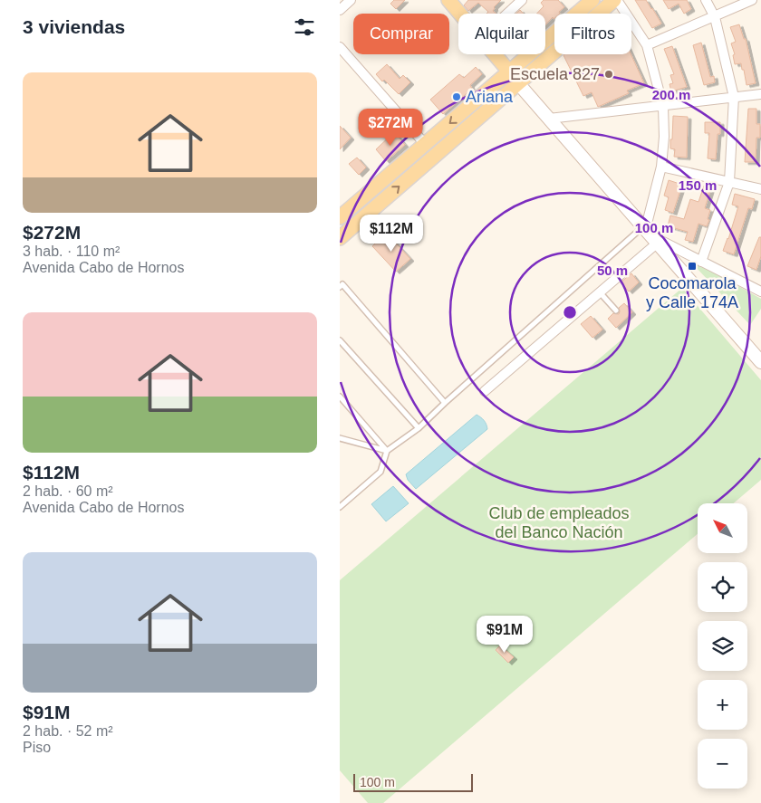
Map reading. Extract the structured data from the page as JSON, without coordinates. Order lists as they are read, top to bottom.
{
  "parks": ["Club de empleados del Banco Nación"],
  "places": {
    "other": ["Escuela 827", "Ariana"],
    "transit": ["Cocomarola y Calle 174A"]
  },
  "scale_bar": "100 m",
  "north": "top left",
  "page": {
    "heading": "3 viviendas",
    "chip": ["Comprar", "Alquilar", "Filtros"],
    "list": [
      {
        "name": "$272M",
        "note": "3 hab. · 110 m² · Avenida Cabo de Hornos"
      },
      {
        "name": "$112M",
        "note": "2 hab. · 60 m² · Avenida Cabo de Hornos"
      },
      {
        "name": "$91M",
        "note": "2 hab. · 52 m² · Piso"
      }
    ],
    "price": ["$272M", "$112M", "$91M"],
    "map_buttons": ["+", "−"],
    "scale": "100 m"
  },
  "rings": [
    "200 m",
    "150 m",
    "100 m",
    "50 m"
  ]
}
